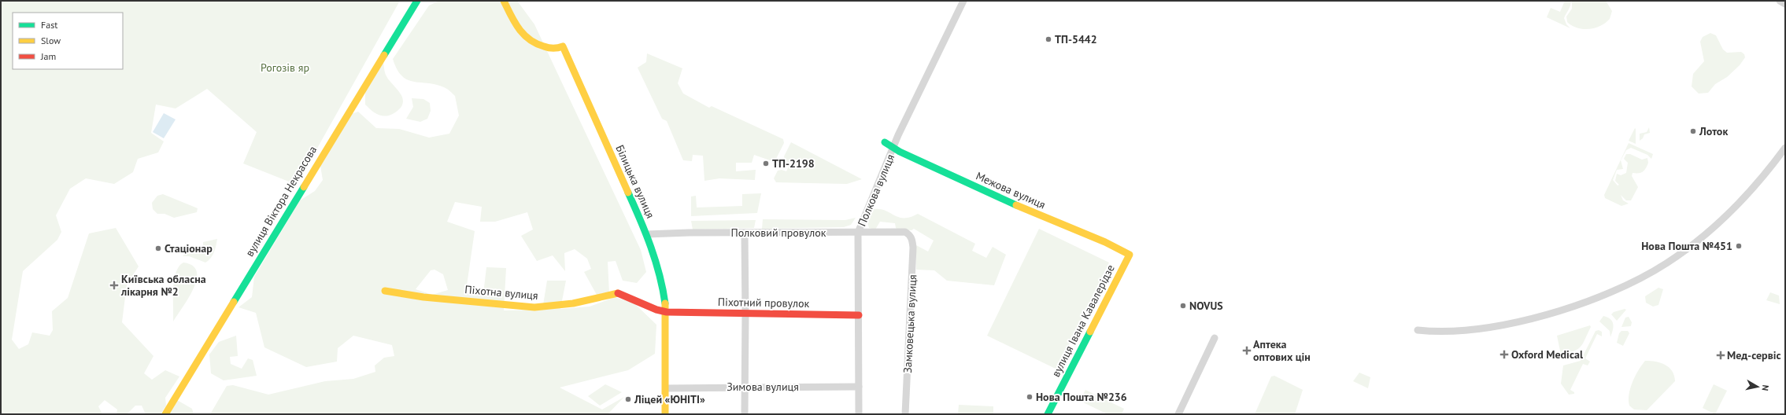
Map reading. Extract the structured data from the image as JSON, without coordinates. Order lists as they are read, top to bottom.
{
  "streets": {
    "street": [
      "Білицька вулиця",
      "Полкова вулиця",
      "Межова вулиця",
      "вулиця Віктора Некрасова",
      "Полковий провулок",
      "Піхотна вулиця",
      "Піхотний провулок",
      "вулиця Івана Кавалерідзе",
      "Замковецька вулиця",
      "Зимова вулиця"
    ]
  },
  "crossings": [
    ["Білицька вулиця", "Полковий провулок"],
    ["Білицька вулиця", "Піхотна вулиця"],
    ["Білицька вулиця", "Піхотний провулок"],
    ["Білицька вулиця", "Зимова вулиця"],
    ["Полкова вулиця", "Межова вулиця"],
    ["Полкова вулиця", "Полковий провулок"],
    ["Полкова вулиця", "Піхотний провулок"],
    ["Полкова вулиця", "Зимова вулиця"],
    ["Межова вулиця", "вулиця Івана Кавалерідзе"],
    ["Полковий провулок", "Замковецька вулиця"],
    ["Піхотна вулиця", "Піхотний провулок"]
  ],
  "parks": ["Рогозів яр"],
  "places": {
    "other": [
      "ТП-5442",
      "Лоток",
      "ТП-2198",
      "Нова Пошта №451",
      "Стаціонар",
      "NOVUS",
      "Нова Пошта №236",
      "Ліцей «ЮНІТІ»"
    ],
    "health": [
      "Київська обласна лікарня №2",
      "Аптека оптових цін",
      "Oxford Medical",
      "Мед-сервіс"
    ]
  },
  "legend": ["Fast", "Slow", "Jam"],
  "north": "right"
}
